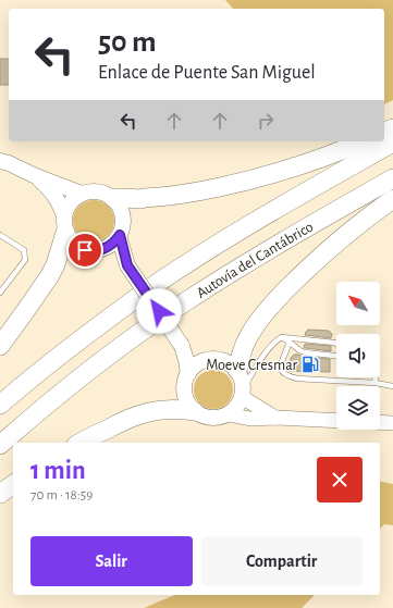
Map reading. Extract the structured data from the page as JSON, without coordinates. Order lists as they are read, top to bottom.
{
  "streets": {
    "highway": ["Autovía del Cantábrico"]
  },
  "places": {
    "fuel station": ["Moeve Cresmar"]
  },
  "north": "top left",
  "page": {
    "turn": ["50 m", "Enlace de Puente San Miguel"],
    "heading": ["1 min", "70 m · 18:59"],
    "buttons": ["Salir", "Compartir"]
  }
}
